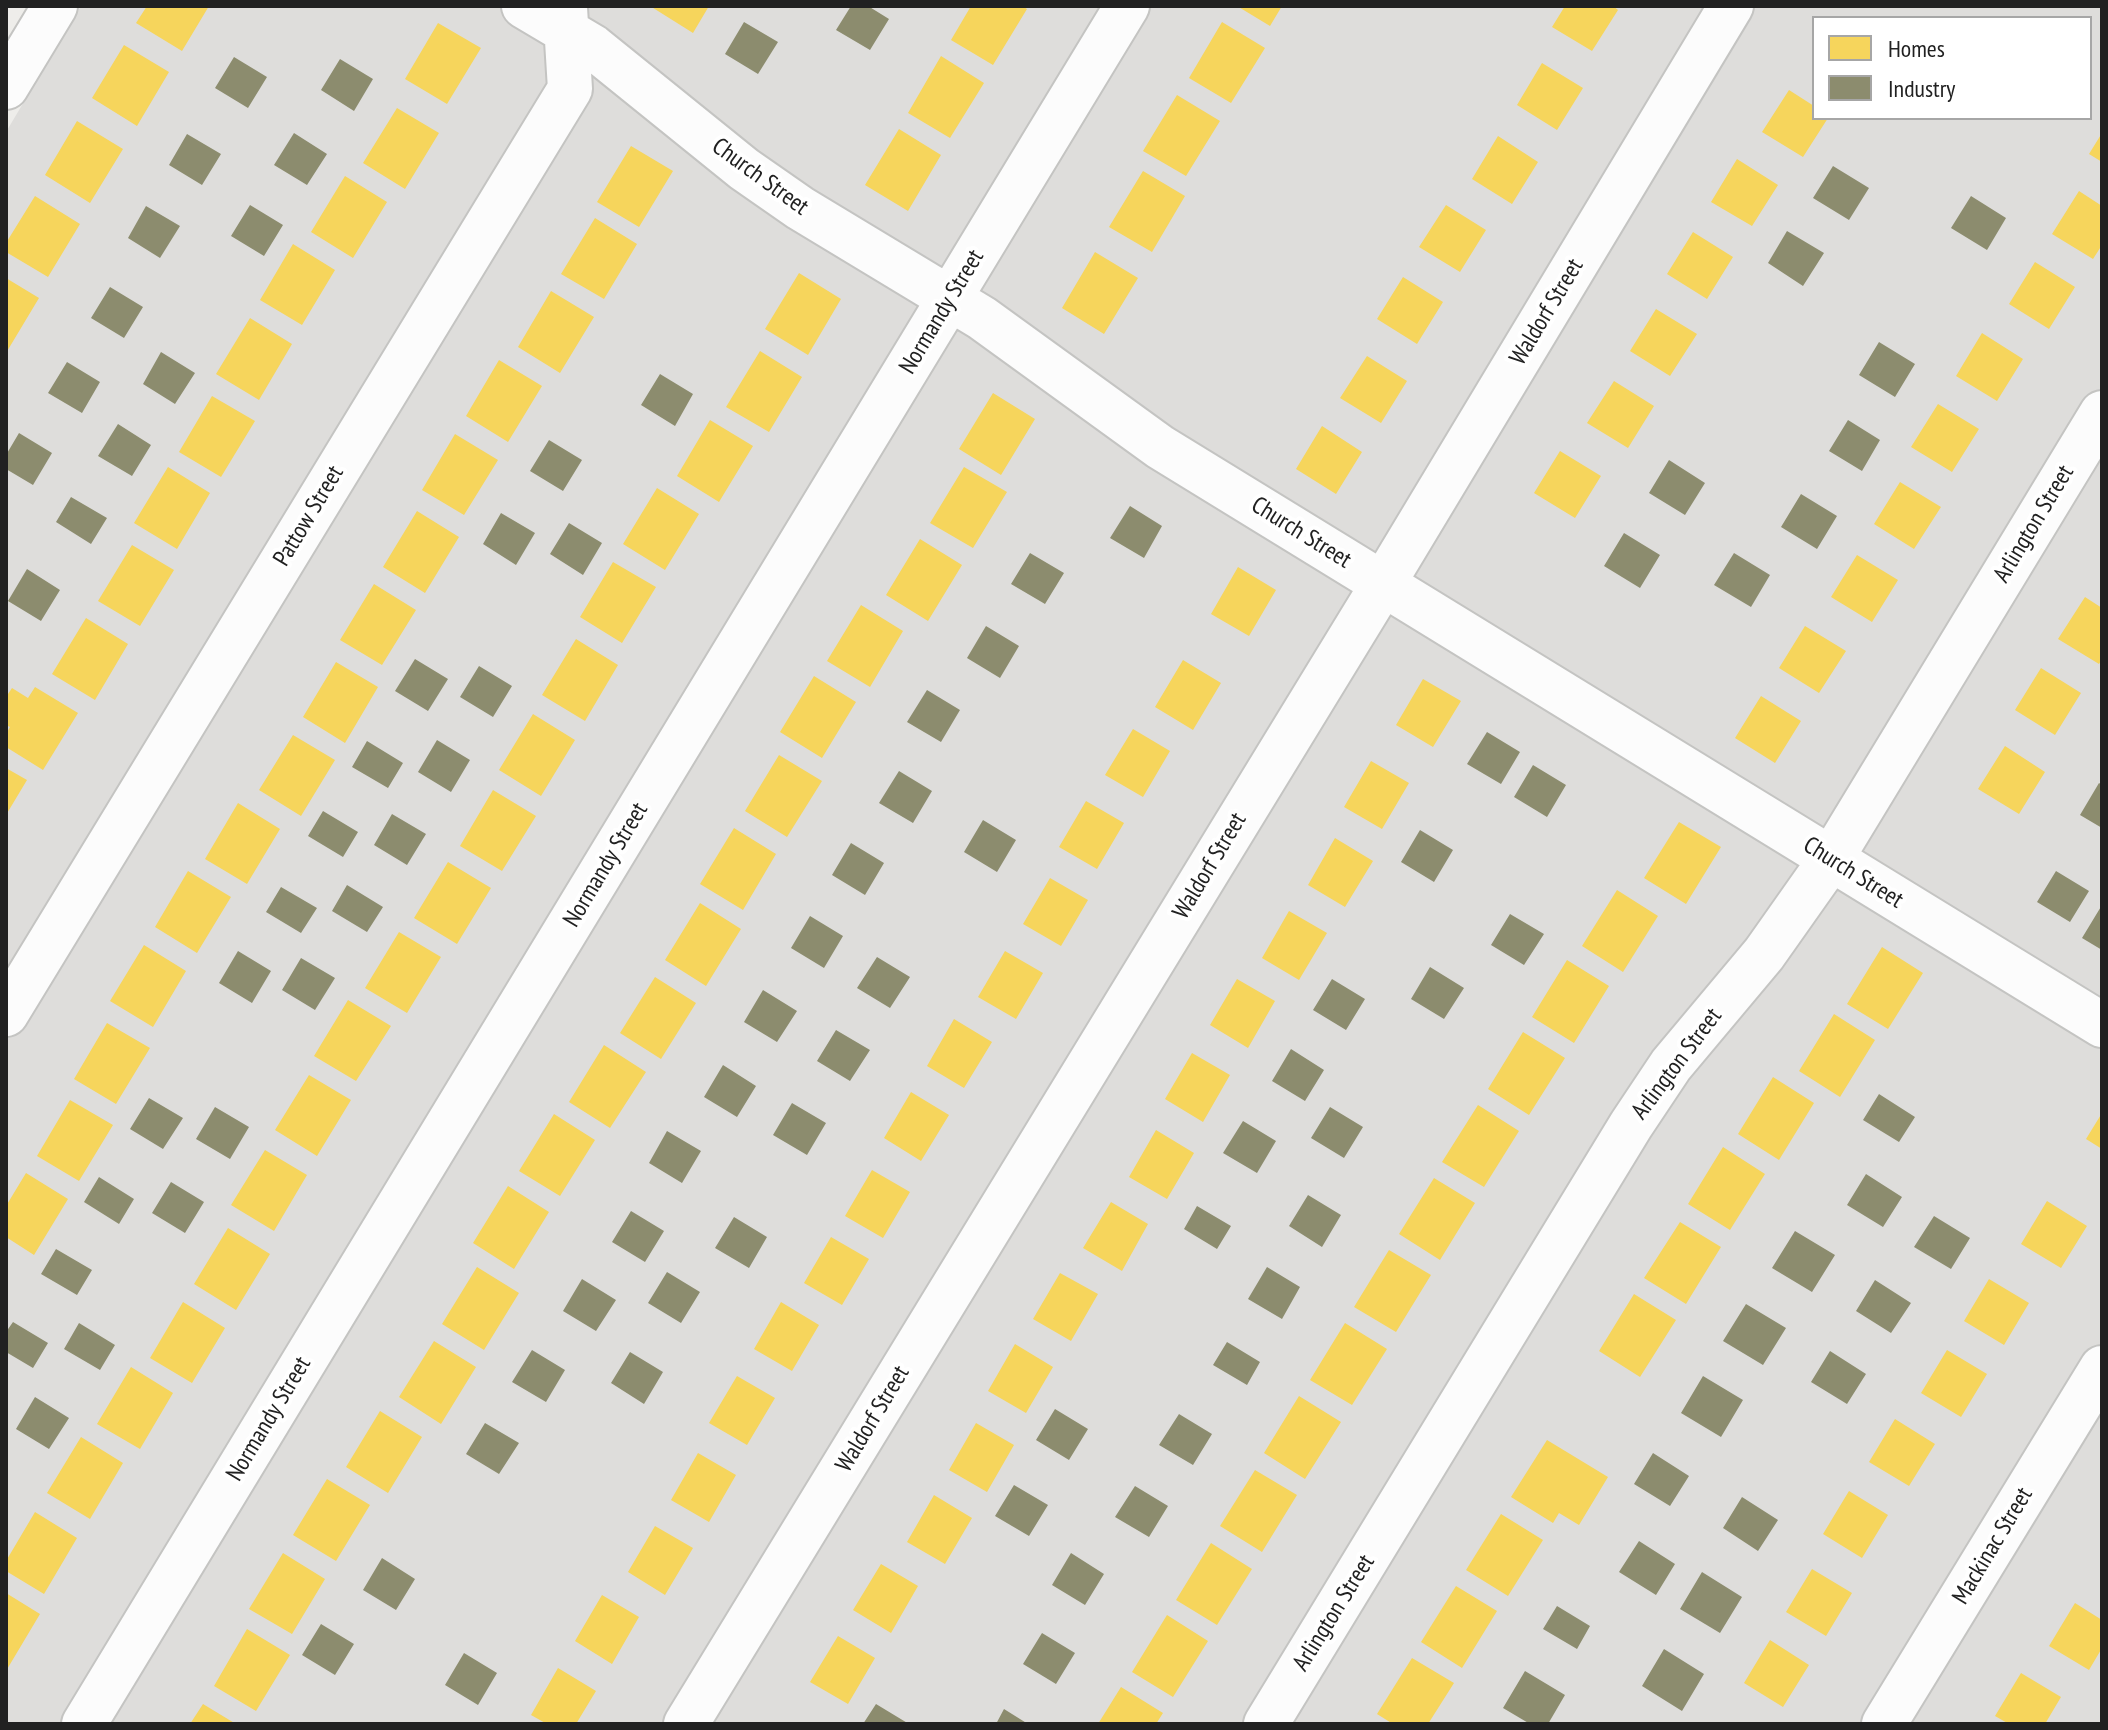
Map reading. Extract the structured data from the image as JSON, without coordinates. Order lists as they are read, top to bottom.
{
  "streets": {
    "street": [
      "Church Street",
      "Normandy Street",
      "Waldorf Street",
      "Pattow Street",
      "Arlington Street",
      "Mackinac Street"
    ]
  },
  "crossings": [
    ["Church Street", "Normandy Street"],
    ["Church Street", "Waldorf Street"],
    ["Church Street", "Pattow Street"],
    ["Church Street", "Arlington Street"]
  ],
  "legend": ["Homes", "Industry"]
}
